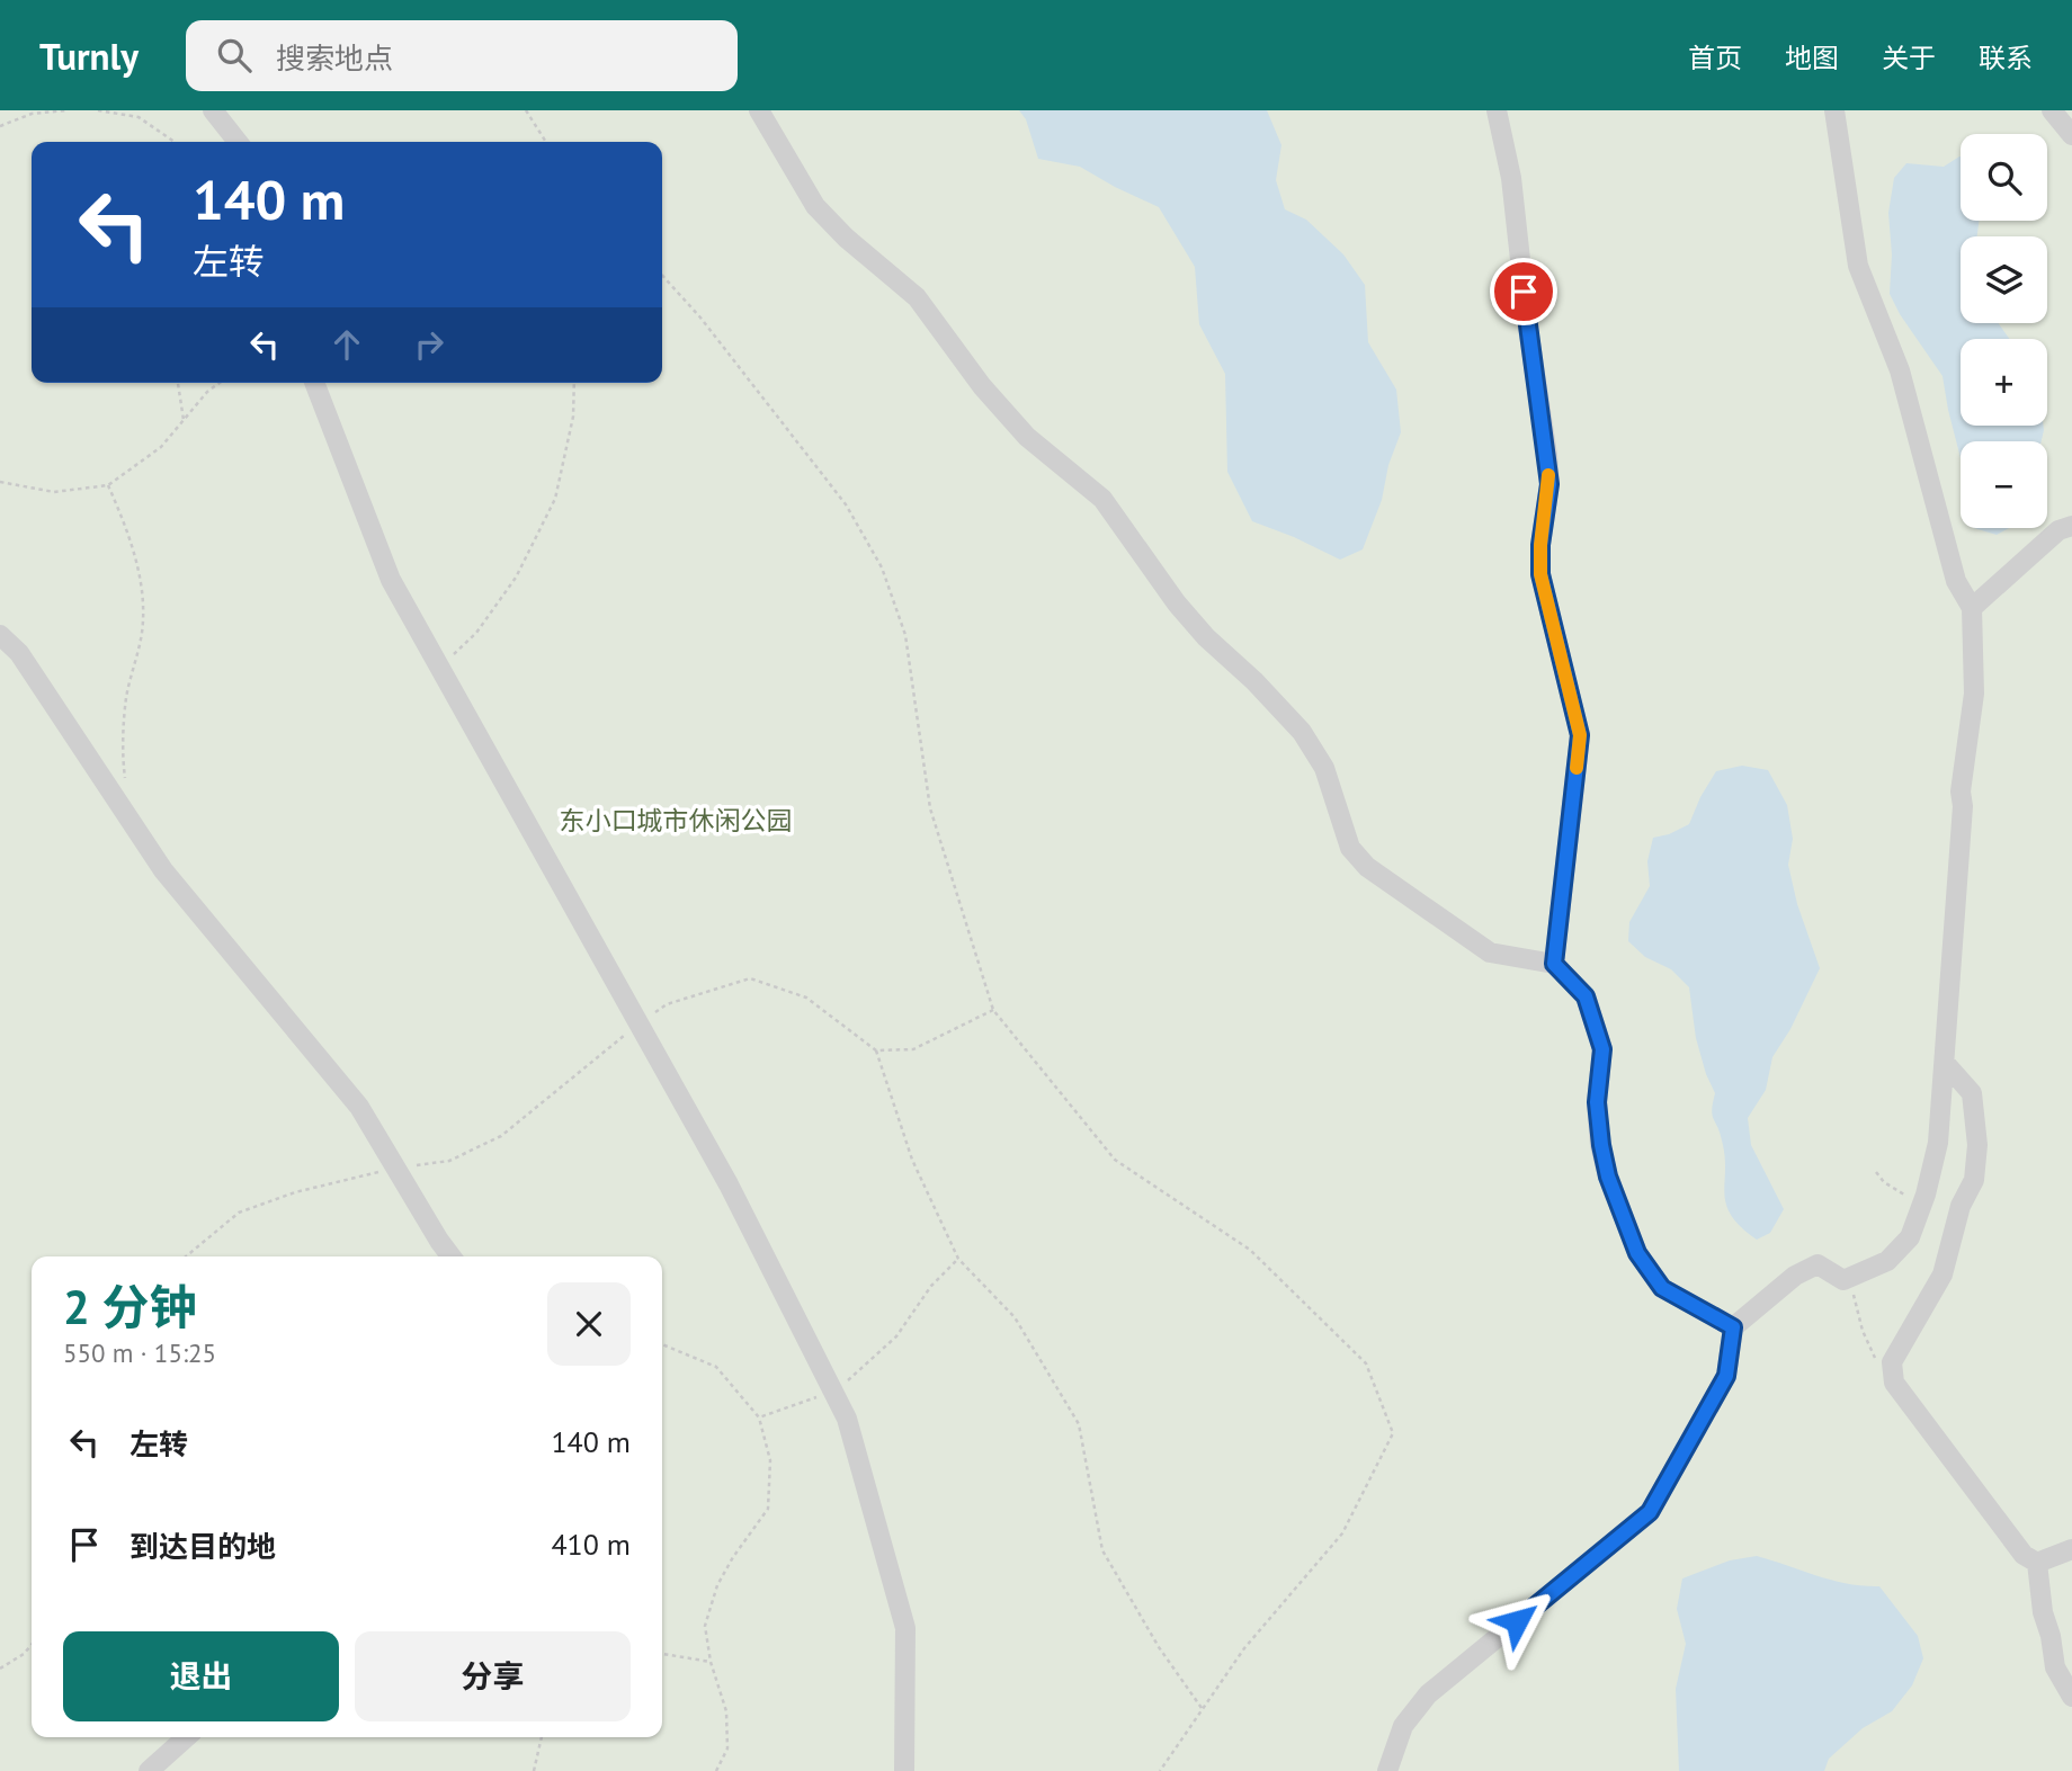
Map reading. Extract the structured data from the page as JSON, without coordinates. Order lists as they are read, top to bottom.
{
  "parks": ["东小口城市休闲公园"],
  "page": {
    "header": "Turnly",
    "search": "搜索地点",
    "nav": [
      "首页",
      "地图",
      "关于",
      "联系"
    ],
    "map_buttons": ["+", "−"],
    "turn": ["140 m", "左转"],
    "heading": ["2 分钟", "550 m · 15:25"],
    "list": [
      {
        "name": "左转",
        "value": "140 m"
      },
      {
        "name": "到达目的地",
        "value": "410 m"
      }
    ],
    "buttons": ["退出", "分享"]
  }
}
